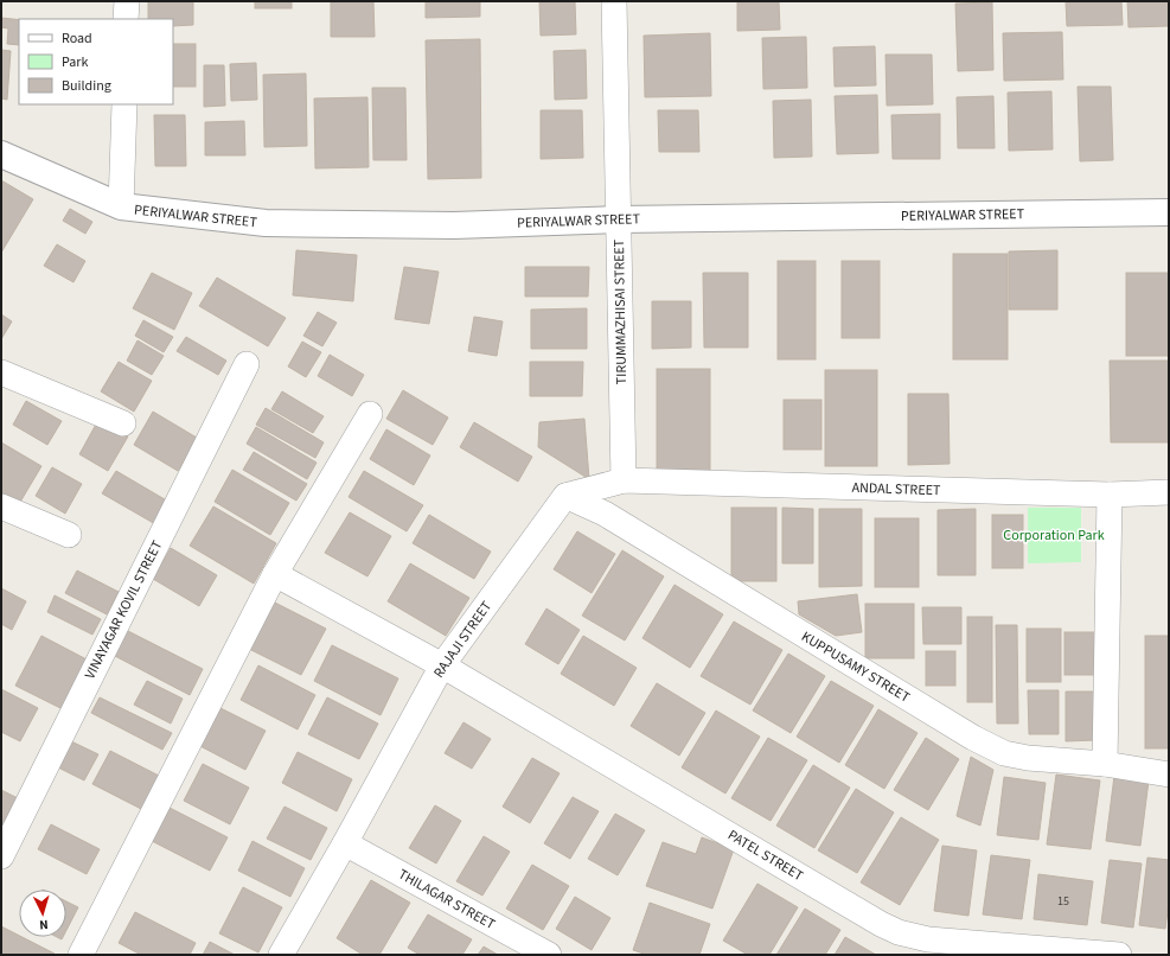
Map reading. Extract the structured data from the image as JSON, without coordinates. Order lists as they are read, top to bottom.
{
  "streets": {
    "street": [
      "PERIYALWAR STREET",
      "TIRUMMAZHISAI STREET",
      "ANDAL STREET",
      "VINAYAGAR KOVIL STREET",
      "RAJAJI STREET",
      "KUPPUSAMY STREET",
      "PATEL STREET",
      "THILAGAR STREET"
    ]
  },
  "crossings": [
    ["PERIYALWAR STREET", "TIRUMMAZHISAI STREET"],
    ["TIRUMMAZHISAI STREET", "ANDAL STREET"],
    ["RAJAJI STREET", "KUPPUSAMY STREET"],
    ["RAJAJI STREET", "PATEL STREET"],
    ["RAJAJI STREET", "THILAGAR STREET"]
  ],
  "parks": ["Corporation Park"],
  "house_numbers": ["15"],
  "legend": ["Road", "Park", "Building"],
  "north": "bottom"
}
